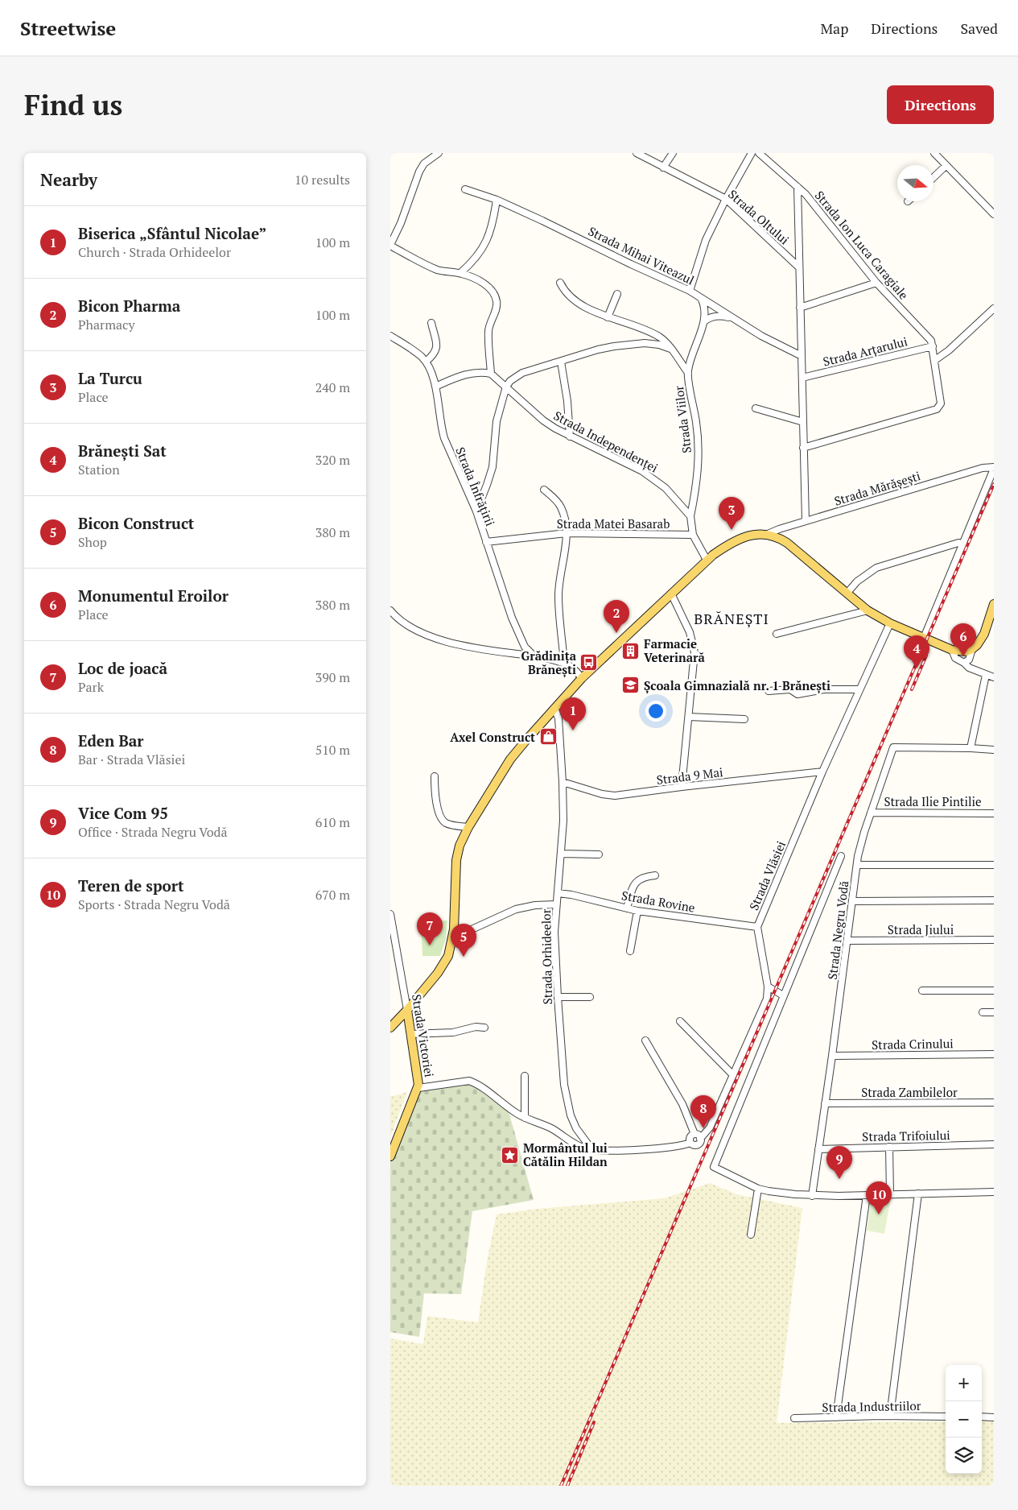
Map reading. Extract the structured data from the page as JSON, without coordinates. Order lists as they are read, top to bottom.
{
  "streets": {
    "main road": ["Strada Victoriei"],
    "street": [
      "Strada Oltului",
      "Strada Ion Luca Caragiale",
      "Strada Mihai Viteazul",
      "Strada Arțarului",
      "Strada Viilor",
      "Strada Independenței",
      "Strada Înfrățirii",
      "Strada Mărășești",
      "Strada Matei Basarab",
      "Strada 9 Mai",
      "Strada Ilie Pintilie",
      "Strada Vlăsiei",
      "Strada Rovine",
      "Strada Jiului",
      "Strada Negru Vodă",
      "Strada Orhideelor",
      "Strada Crinului",
      "Strada Zambilelor",
      "Strada Trifoiului",
      "Strada Industriilor"
    ]
  },
  "crossings": [
    ["Strada Oltului", "Strada Ion Luca Caragiale"],
    ["Strada Ion Luca Caragiale", "Strada Mihai Viteazul"],
    ["Strada Ion Luca Caragiale", "Strada Arțarului"],
    ["Strada Ion Luca Caragiale", "Strada Mărășești"],
    ["Strada Viilor", "Strada Independenței"],
    ["Strada Înfrățirii", "Strada Matei Basarab"],
    ["Strada 9 Mai", "Strada Vlăsiei"],
    ["Strada 9 Mai", "Strada Orhideelor"],
    ["Strada Ilie Pintilie", "Strada Negru Vodă"],
    ["Strada Vlăsiei", "Strada Rovine"],
    ["Strada Rovine", "Strada Orhideelor"],
    ["Strada Jiului", "Strada Negru Vodă"],
    ["Strada Negru Vodă", "Strada Crinului"],
    ["Strada Negru Vodă", "Strada Zambilelor"],
    ["Strada Negru Vodă", "Strada Trifoiului"]
  ],
  "districts": ["BRĂNEȘTI"],
  "places": {
    "building": ["Farmacie Veterinară"],
    "bus stop": ["Grădinița Brănești"],
    "school or university": ["Școala Gimnazială nr. 1 Brănești"],
    "shop": ["Axel Construct"],
    "place": ["Mormântul lui Cătălin Hildan"]
  },
  "north": "right",
  "page": {
    "header": "Streetwise",
    "nav": ["Map", "Directions", "Saved"],
    "buttons": "Directions",
    "title": "Find us",
    "heading": ["Nearby", "10 results"],
    "list": [
      {
        "mark": "1",
        "name": "Biserica „Sfântul Nicolae”",
        "note": "Church · Strada Orhideelor",
        "value": "100 m"
      },
      {
        "mark": "2",
        "name": "Bicon Pharma",
        "note": "Pharmacy",
        "value": "100 m"
      },
      {
        "mark": "3",
        "name": "La Turcu",
        "note": "Place",
        "value": "240 m"
      },
      {
        "mark": "4",
        "name": "Brănești Sat",
        "note": "Station",
        "value": "320 m"
      },
      {
        "mark": "5",
        "name": "Bicon Construct",
        "note": "Shop",
        "value": "380 m"
      },
      {
        "mark": "6",
        "name": "Monumentul Eroilor",
        "note": "Place",
        "value": "380 m"
      },
      {
        "mark": "7",
        "name": "Loc de joacă",
        "note": "Park",
        "value": "390 m"
      },
      {
        "mark": "8",
        "name": "Eden Bar",
        "note": "Bar · Strada Vlăsiei",
        "value": "510 m"
      },
      {
        "mark": "9",
        "name": "Vice Com 95",
        "note": "Office · Strada Negru Vodă",
        "value": "610 m"
      },
      {
        "mark": "10",
        "name": "Teren de sport",
        "note": "Sports · Strada Negru Vodă",
        "value": "670 m"
      }
    ],
    "pins": [
      "3",
      "2",
      "6",
      "4",
      "1",
      "7",
      "5",
      "8",
      "9",
      "10"
    ],
    "map_buttons": ["+", "−"]
  }
}
